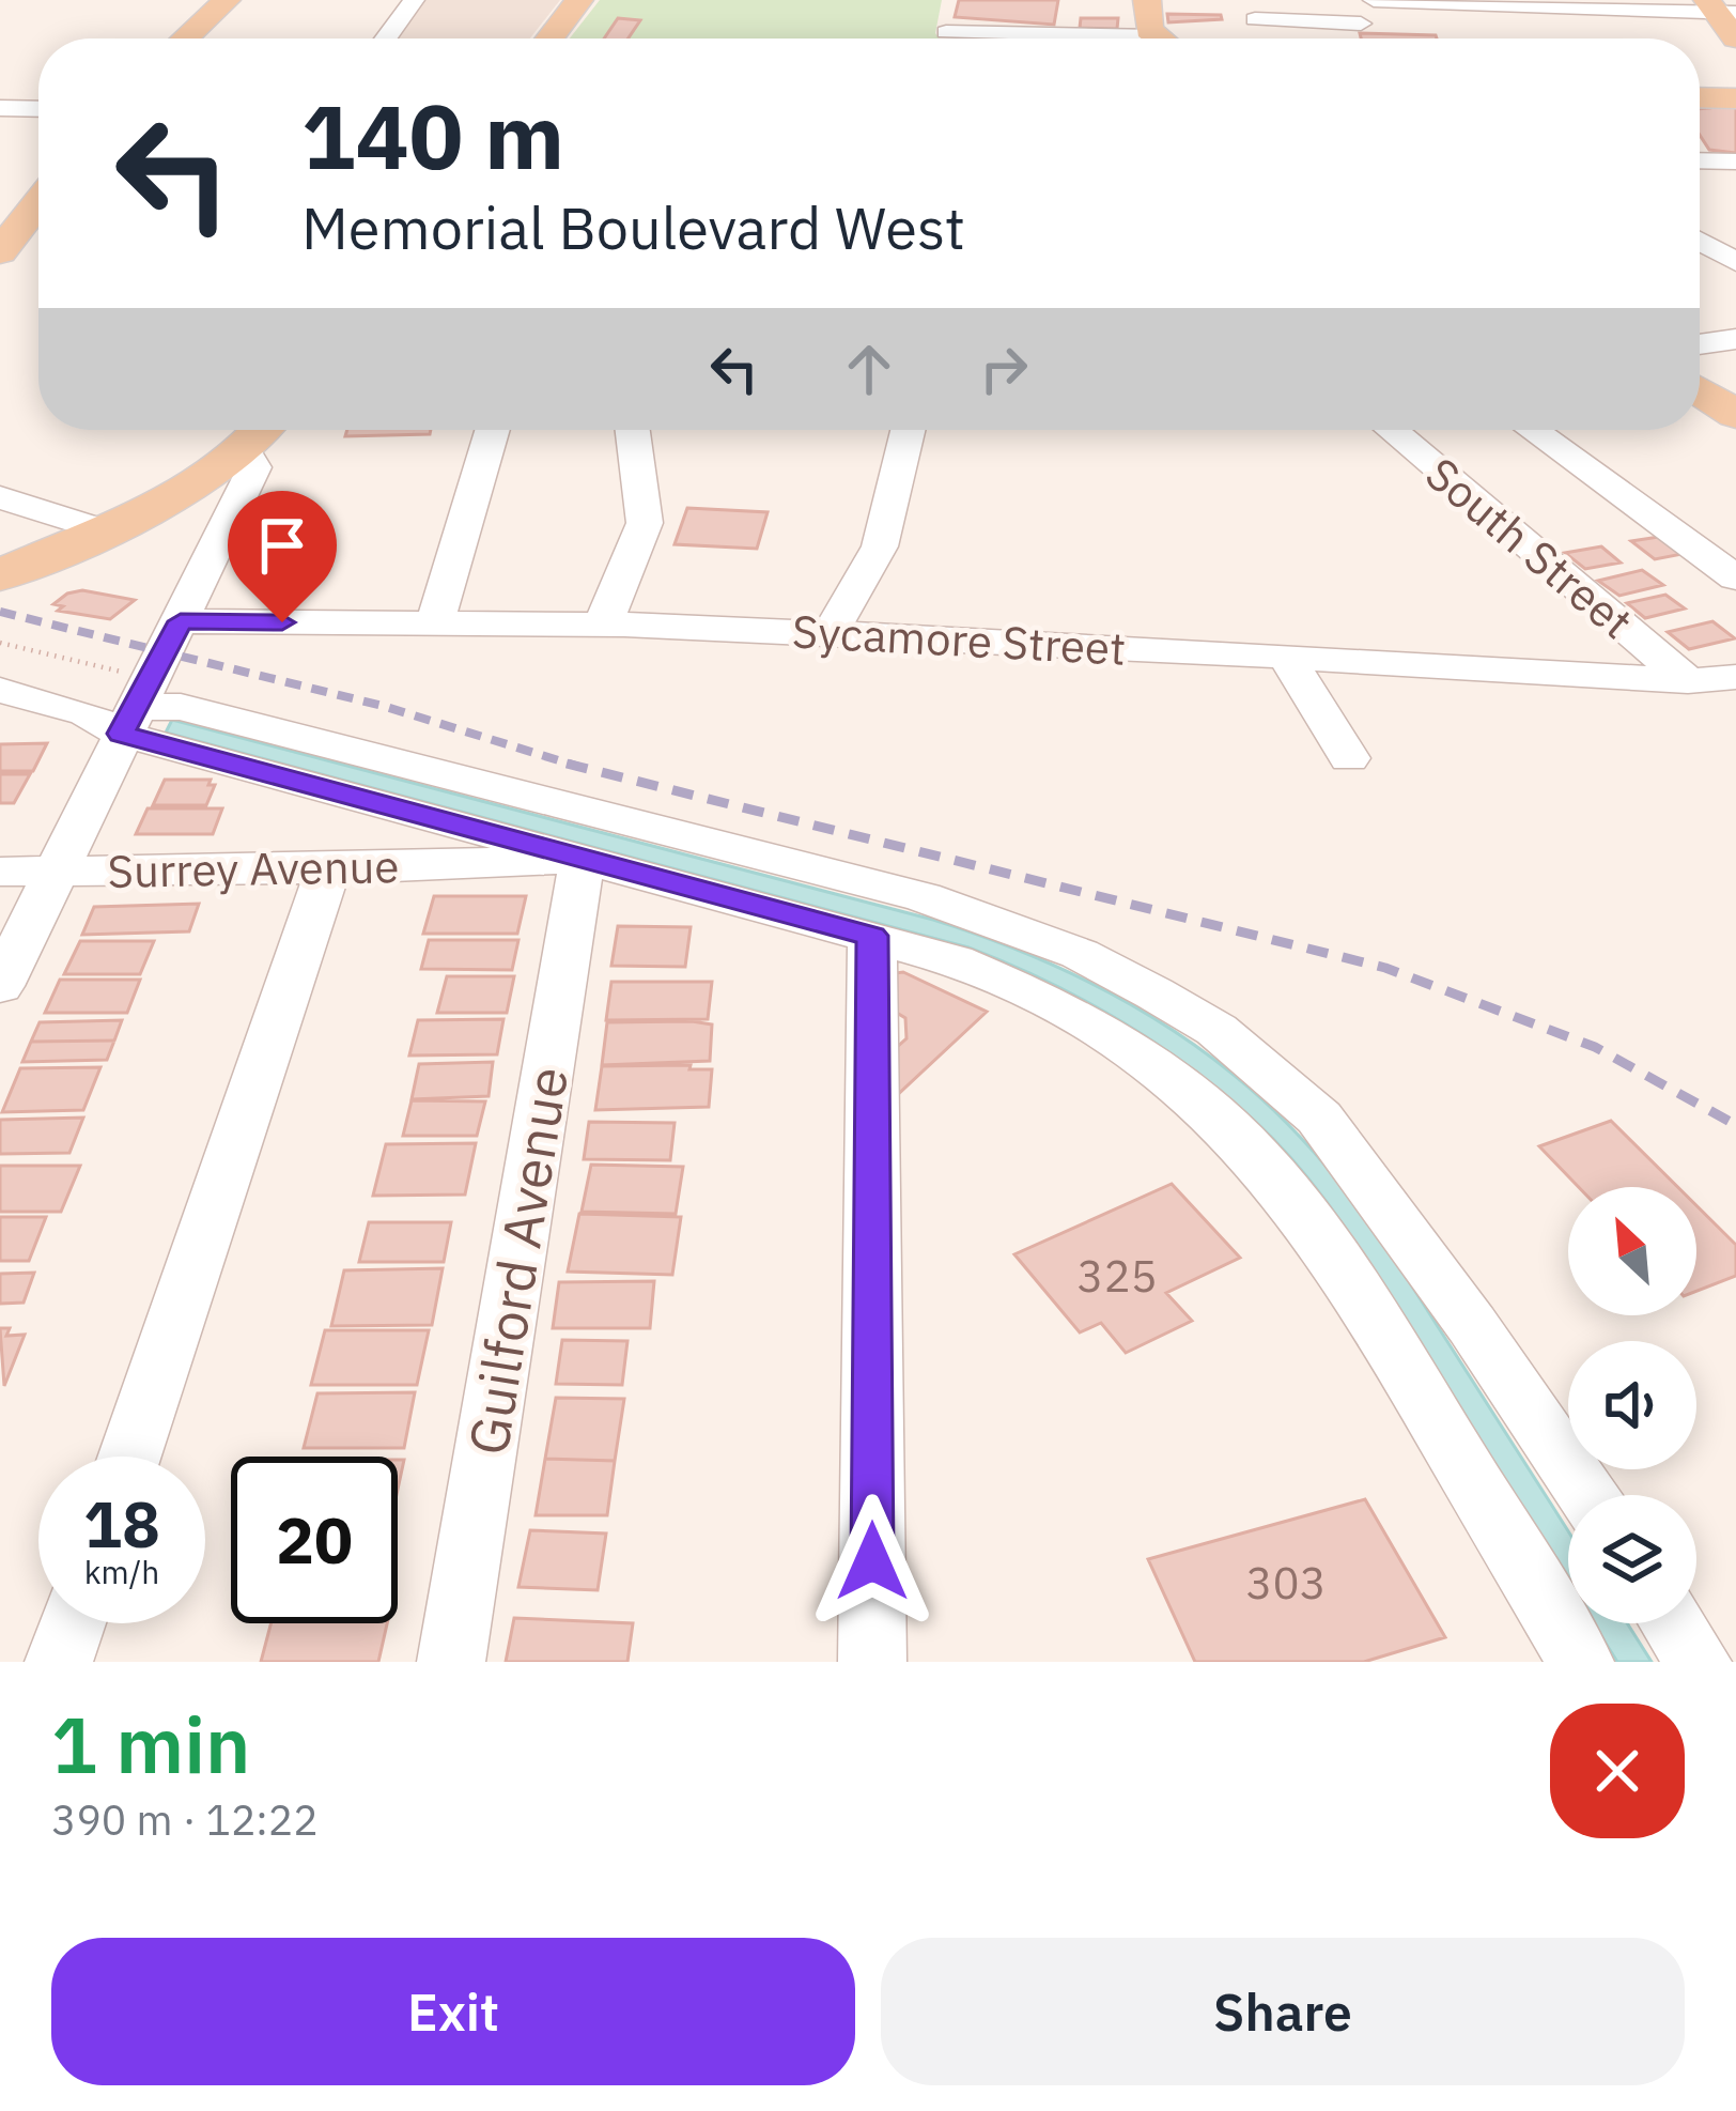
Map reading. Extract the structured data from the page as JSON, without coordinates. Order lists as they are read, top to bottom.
{
  "streets": {
    "street": [
      "South Street",
      "Sycamore Street",
      "Surrey Avenue",
      "Guilford Avenue"
    ]
  },
  "crossings": [
    ["South Street", "Sycamore Street"],
    ["Surrey Avenue", "Guilford Avenue"]
  ],
  "house_numbers": ["325", "303"],
  "north": "top left",
  "page": {
    "turn": ["140 m", "Memorial Boulevard West"],
    "speed": "18 km/h",
    "limit": "20",
    "heading": ["1 min", "390 m · 12:22"],
    "buttons": ["Exit", "Share"]
  }
}
